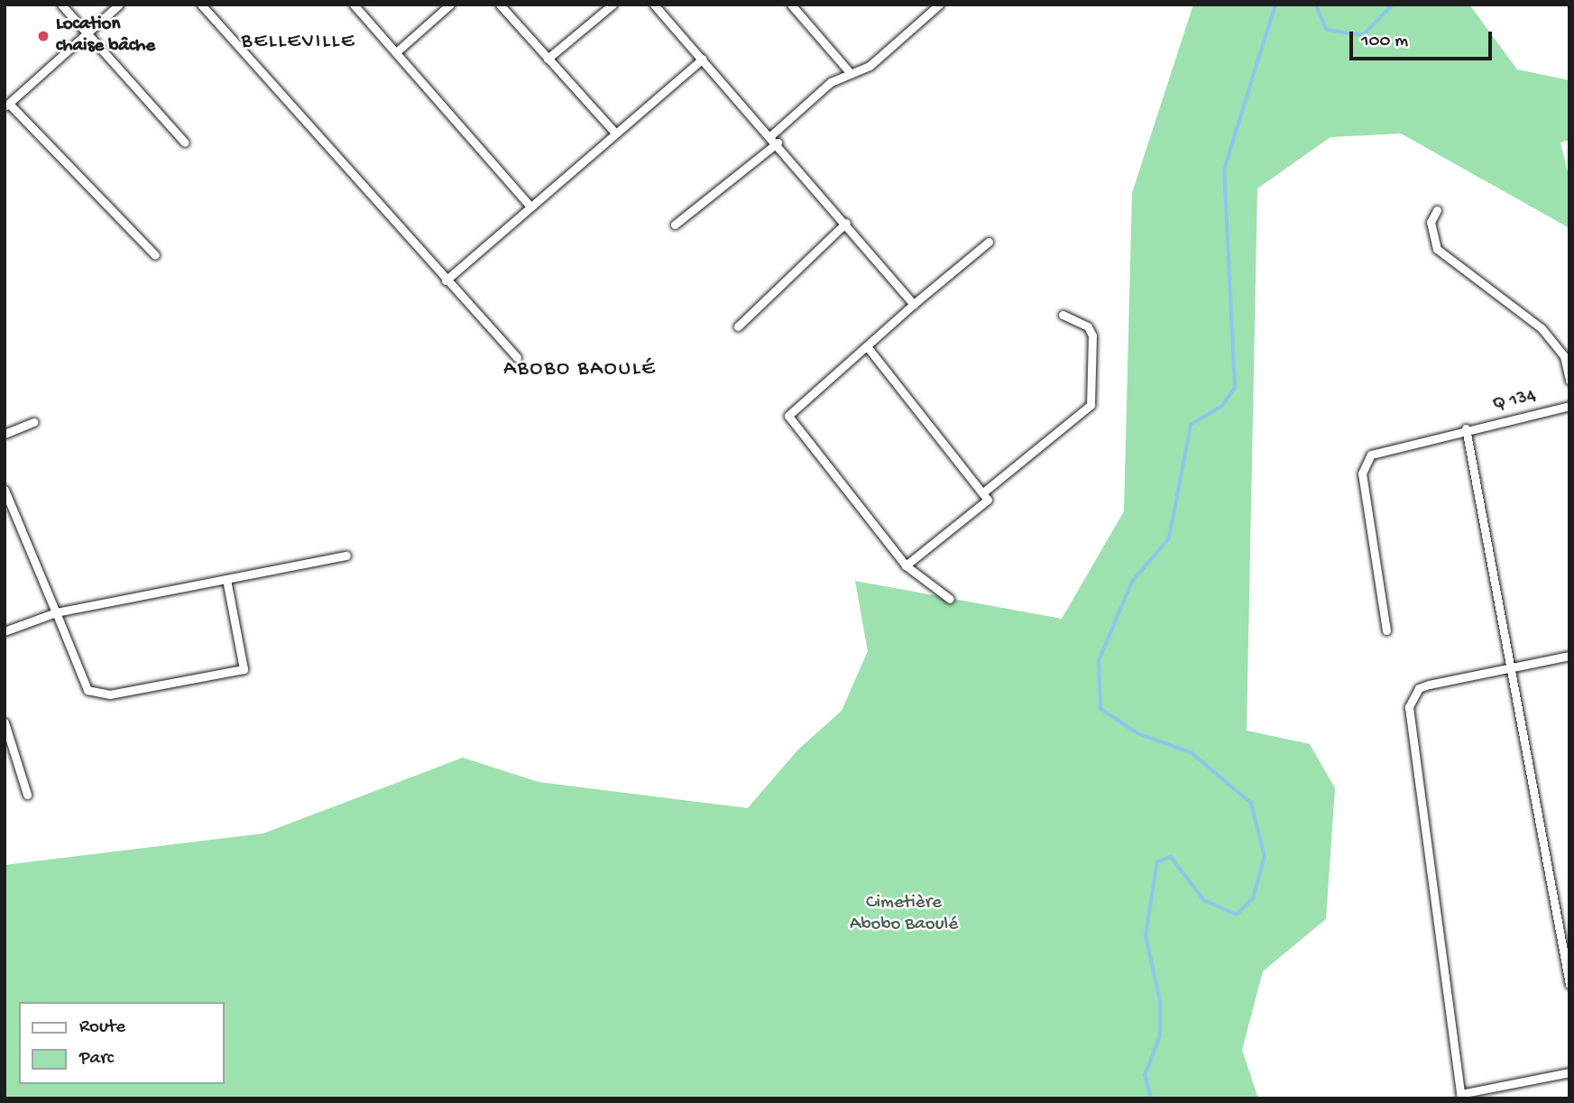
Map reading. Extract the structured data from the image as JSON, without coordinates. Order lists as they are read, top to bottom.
{
  "streets": {
    "street": ["Q 134"]
  },
  "districts": ["BELLEVILLE", "ABOBO BAOULÉ"],
  "parks": ["Cimetière Abobo Baoulé"],
  "places": ["Location chaise bâche"],
  "legend": ["Route", "Parc"],
  "scale_bar": "100 m"
}
